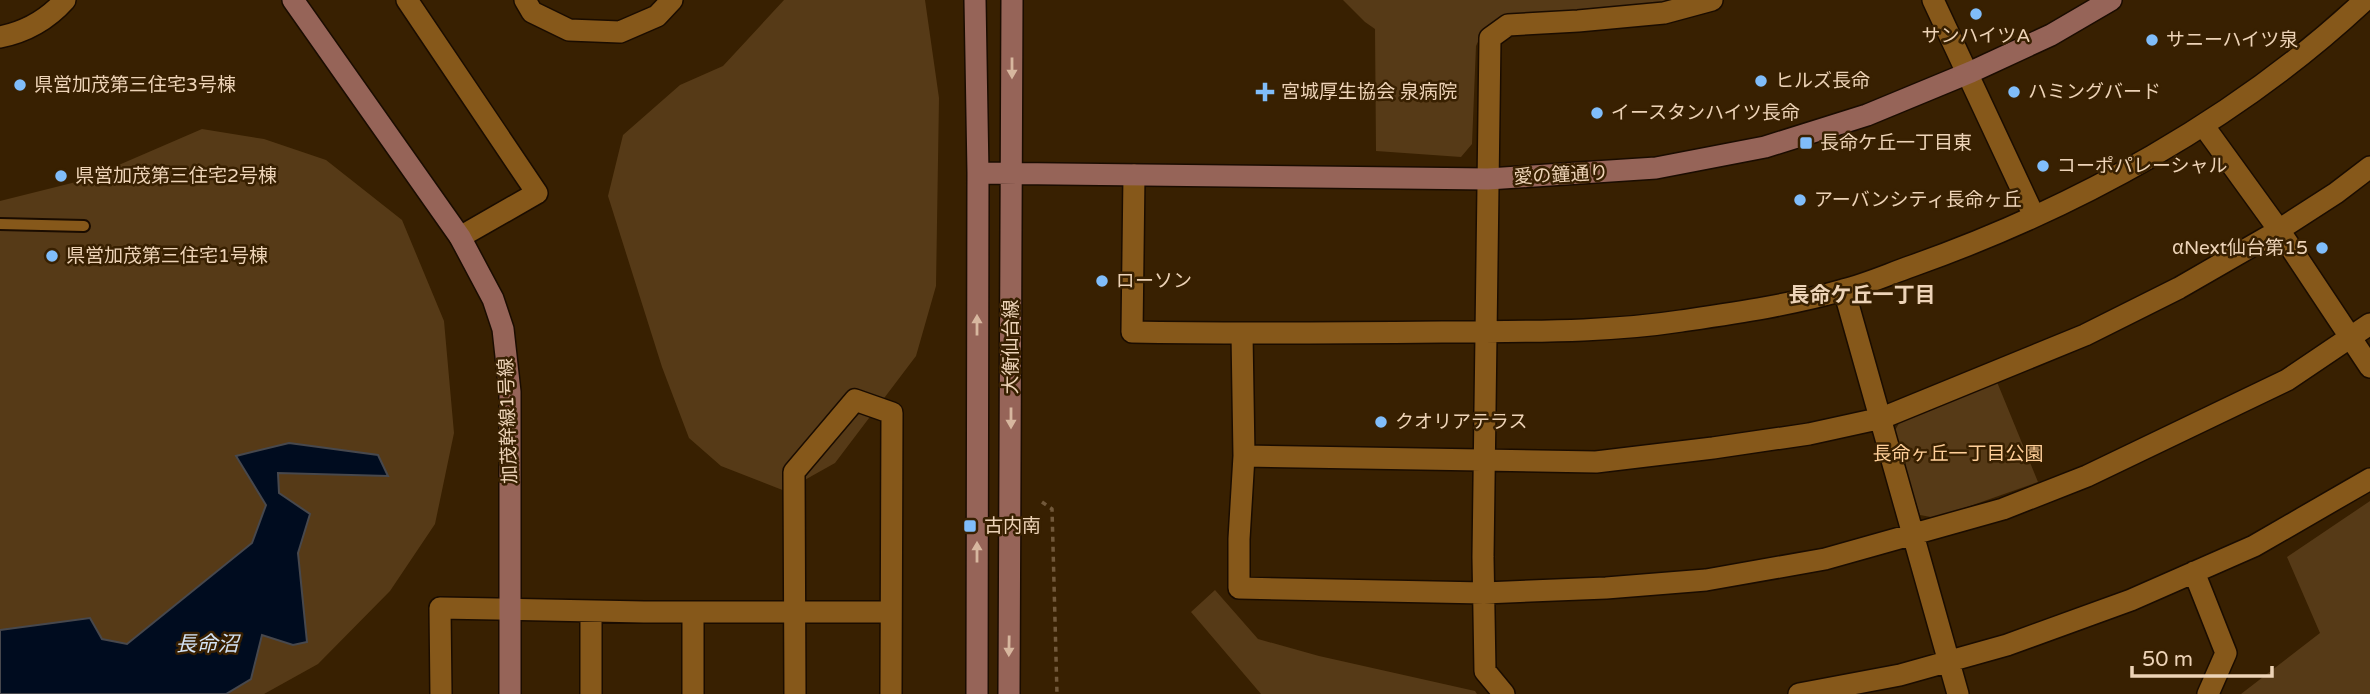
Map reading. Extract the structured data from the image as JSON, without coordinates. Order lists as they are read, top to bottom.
{
  "streets": {
    "street": ["愛の鐘通り", "大衡仙台線", "加茂幹線1号線"]
  },
  "crossings": [
    ["愛の鐘通り", "大衡仙台線"]
  ],
  "districts": ["長命ケ丘一丁目"],
  "water": ["長命沼"],
  "parks": ["長命ヶ丘一丁目公園"],
  "places": {
    "other": [
      "サンハイツA",
      "サニーハイツ泉",
      "ヒルズ長命",
      "県営加茂第三住宅3号棟",
      "ハミングバード",
      "イースタンハイツ長命",
      "コーポパレーシャル",
      "県営加茂第三住宅2号棟",
      "アーバンシティ長命ヶ丘",
      "αNext仙台第15",
      "県営加茂第三住宅1号棟",
      "ローソン",
      "クオリアテラス"
    ],
    "health": ["宮城厚生協会 泉病院"],
    "transit": ["長命ケ丘一丁目東", "古内南"]
  },
  "scale_bar": "50 m"
}
